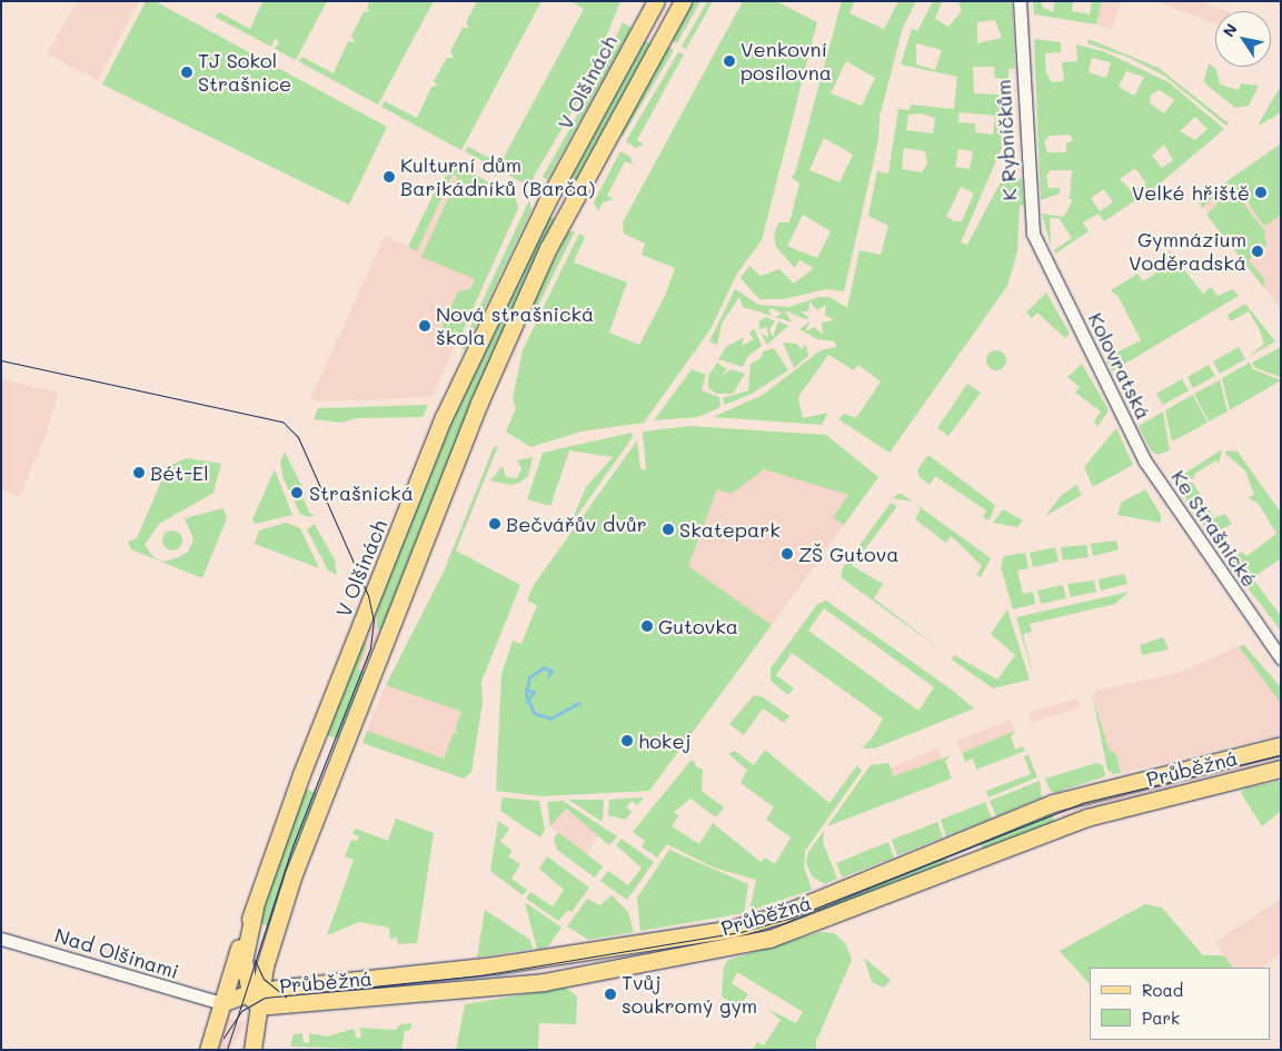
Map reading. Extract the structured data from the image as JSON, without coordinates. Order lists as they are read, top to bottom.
{
  "streets": {
    "main road": ["V Olšinách", "Průběžná"],
    "street": [
      "K Rybníčkům",
      "Kolovratská",
      "Ke Strašnické",
      "Nad Olšinami"
    ]
  },
  "crossings": [
    ["V Olšinách", "Průběžná"],
    ["V Olšinách", "Nad Olšinami"],
    ["K Rybníčkům", "Kolovratská"],
    ["Kolovratská", "Ke Strašnické"],
    ["Průběžná", "Nad Olšinami"]
  ],
  "places": [
    "Venkovní posilovna",
    "TJ Sokol Strašnice",
    "Kulturní dům Barikádníků (Barča)",
    "Velké hřiště",
    "Gymnázium Voděradská",
    "Nová strašnická škola",
    "Bét-El",
    "Strašnická",
    "Bečvářův dvůr",
    "Skatepark",
    "ZŠ Gutova",
    "Gutovka",
    "hokej",
    "Tvůj soukromý gym"
  ],
  "legend": ["Road", "Park"],
  "north": "top left"
}
